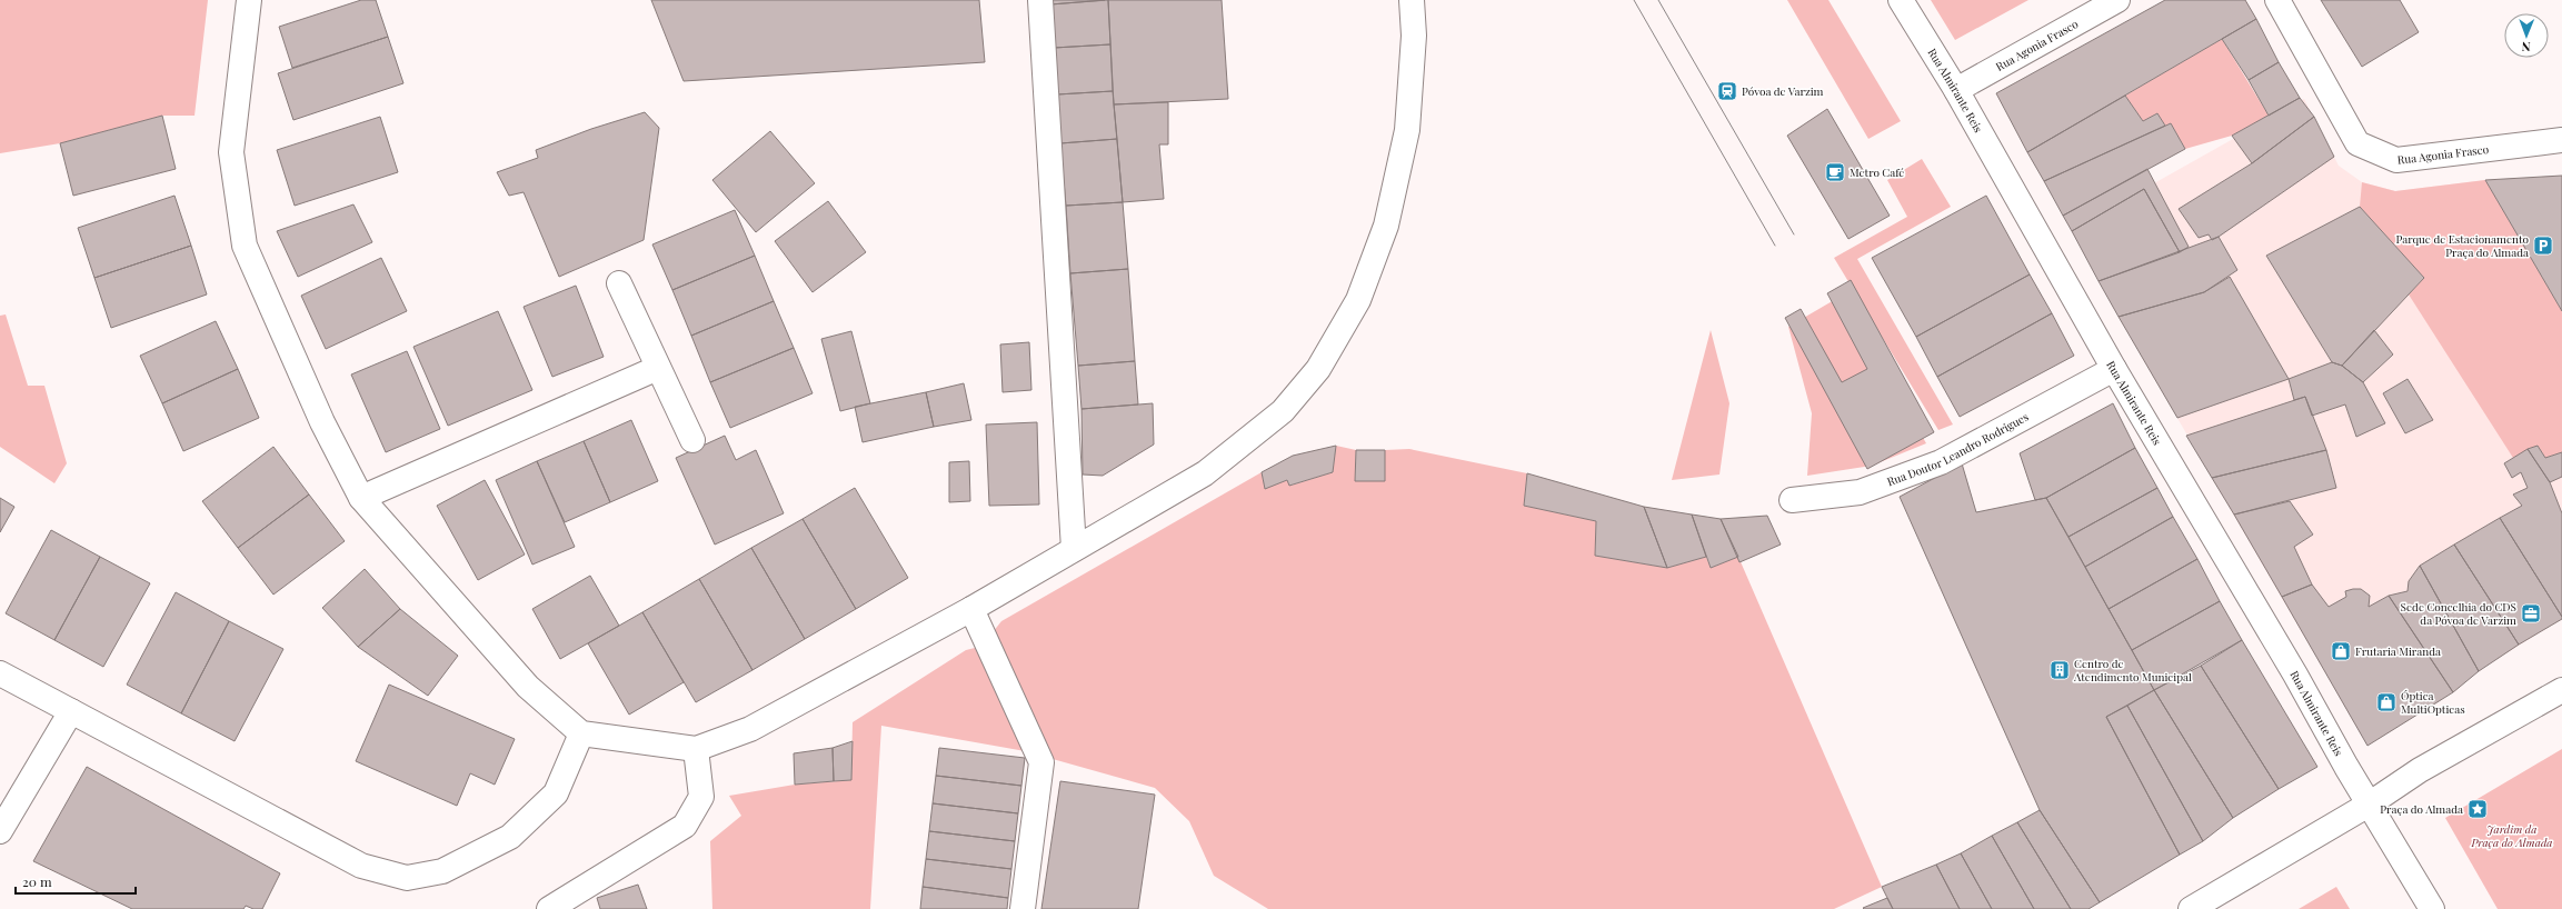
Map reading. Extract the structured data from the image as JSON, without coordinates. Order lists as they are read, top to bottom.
{
  "streets": {
    "street": ["Rua Agonia Frasco", "Rua Almirante Reis", "Rua Doutor Leandro Rodrigues"]
  },
  "crossings": [
    ["Rua Agonia Frasco", "Rua Almirante Reis"],
    ["Rua Almirante Reis", "Rua Doutor Leandro Rodrigues"]
  ],
  "parks": ["Jardim da Praça do Almada"],
  "places": {
    "station": ["Póvoa de Varzim"],
    "cafe": ["Metro Café"],
    "parking": ["Parque de Estacionamento Praça do Almada"],
    "office": ["Sede Concelhia do CDS da Póvoa de Varzim"],
    "shop": ["Frutaria Miranda", "Óptica MultiOpticas"],
    "building": ["Centro de Atendimento Municipal"],
    "place": ["Praça do Almada"]
  },
  "scale_bar": "20 m",
  "north": "bottom"
}
